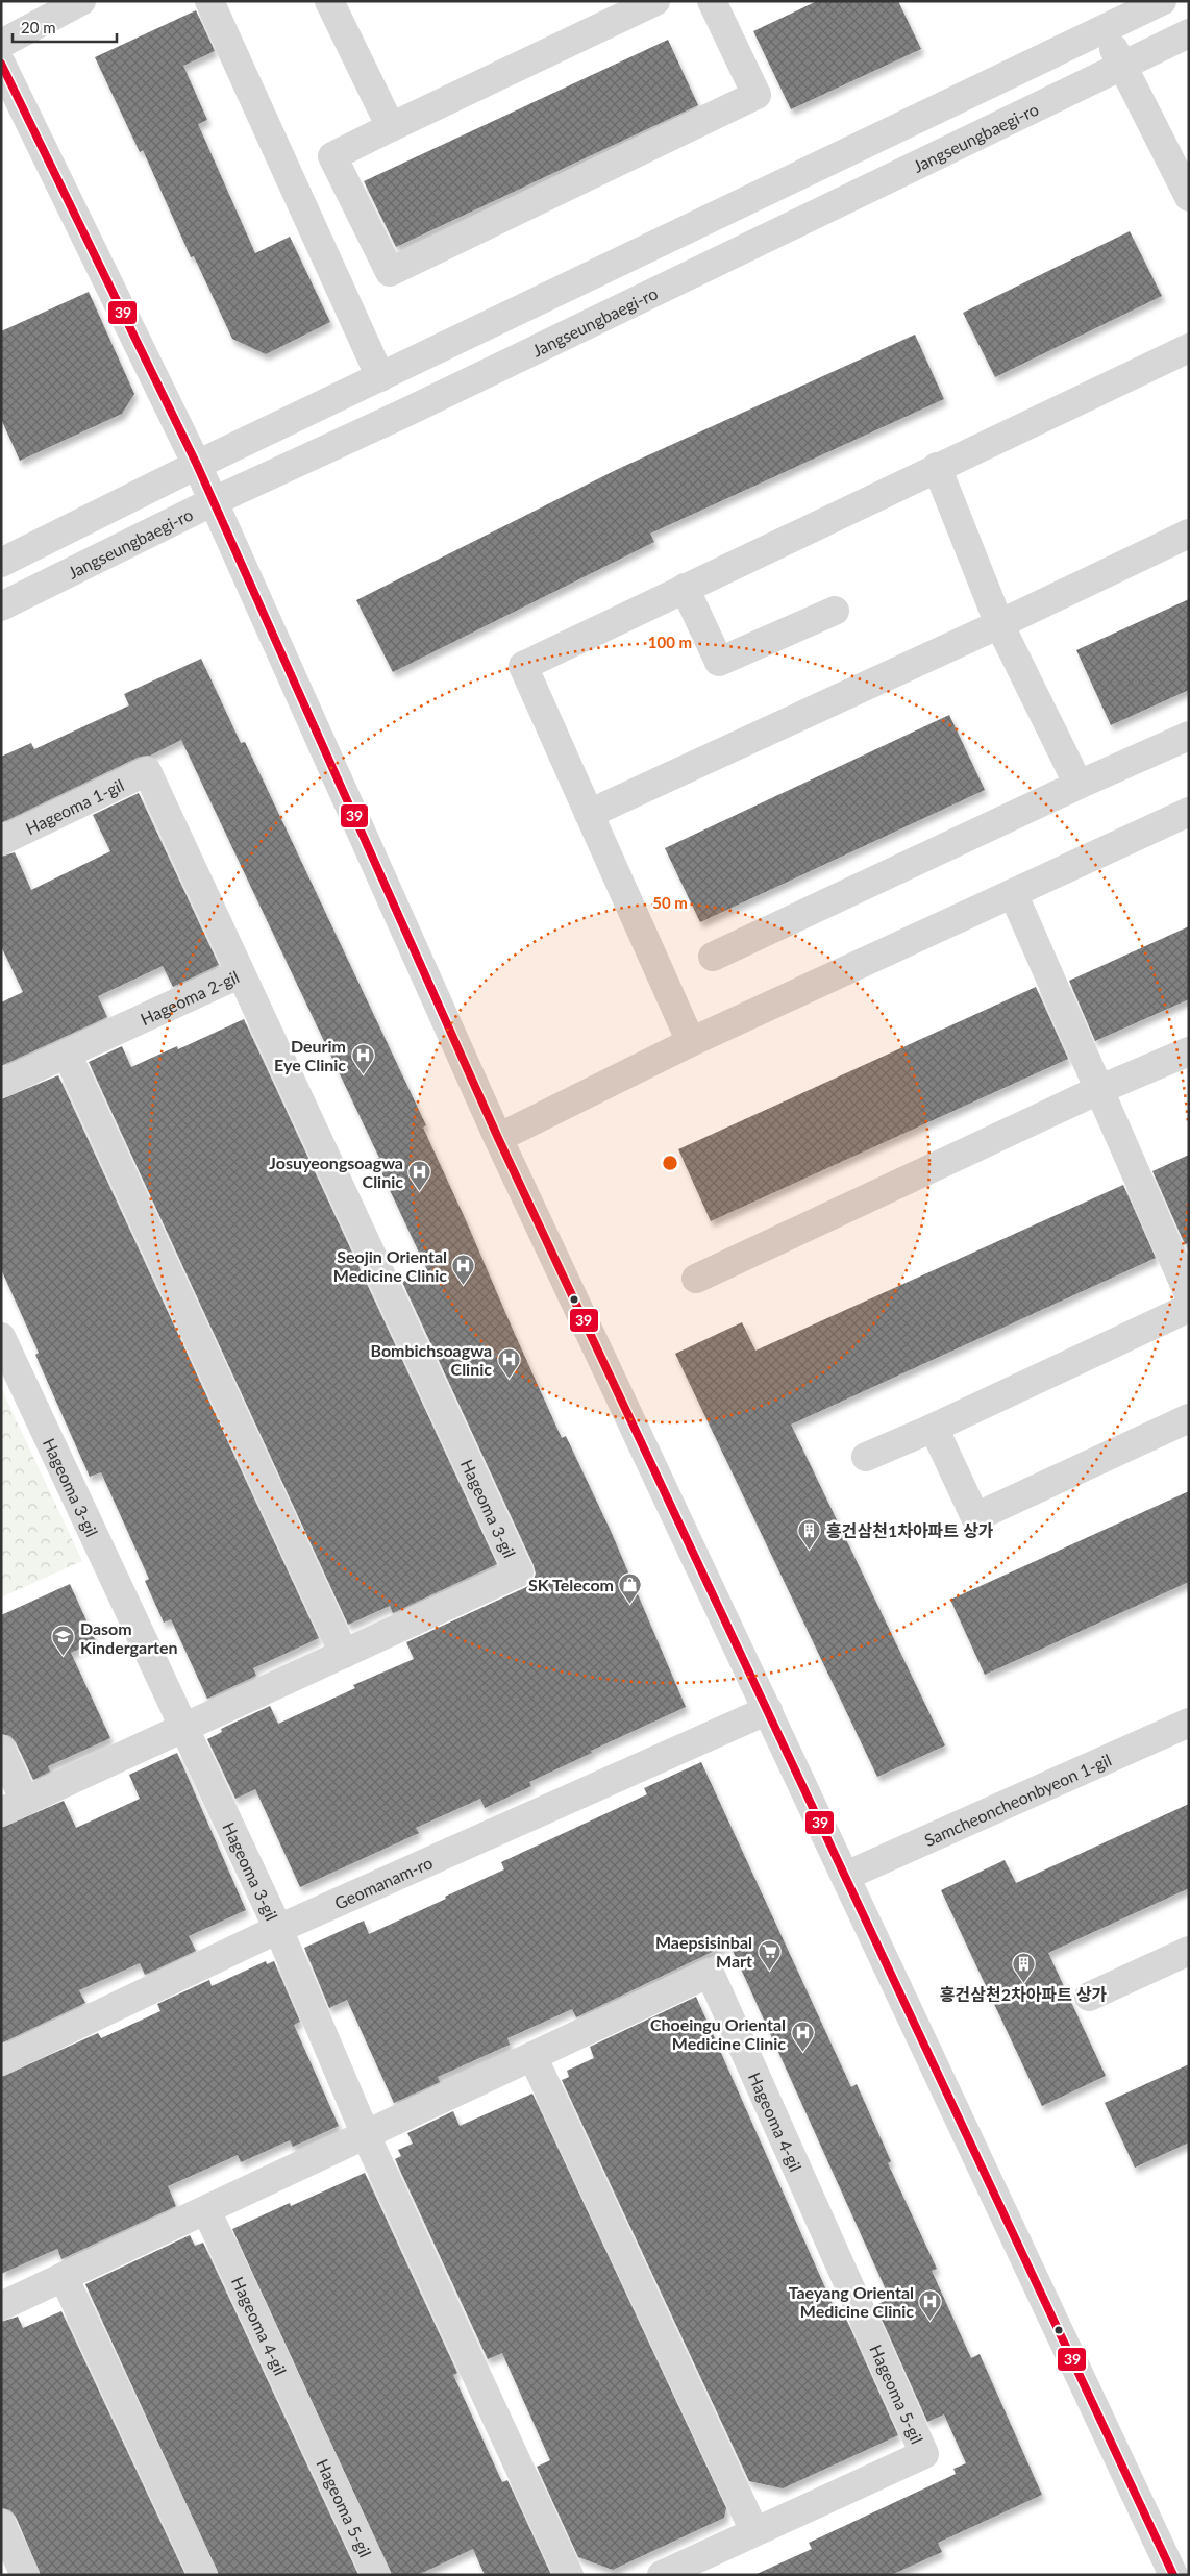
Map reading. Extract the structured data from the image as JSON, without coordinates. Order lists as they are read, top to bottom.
{
  "streets": {
    "street": [
      "Jangseungbaegi-ro",
      "Hageoma 1-gil",
      "Hageoma 2-gil",
      "Hageoma 3-gil",
      "Samcheoncheonbyeon 1-gil",
      "Geomanam-ro",
      "Hageoma 4-gil",
      "Hageoma 5-gil"
    ]
  },
  "crossings": [
    ["Hageoma 1-gil", "Hageoma 2-gil"],
    ["Hageoma 2-gil", "Hageoma 3-gil"],
    ["Hageoma 3-gil", "Geomanam-ro"],
    ["Hageoma 4-gil", "Hageoma 5-gil"]
  ],
  "places": {
    "hospital": [
      "Deurim Eye Clinic",
      "Josuyeongsoagwa Clinic",
      "Seojin Oriental Medicine Clinic",
      "Bombichsoagwa Clinic",
      "Choeingu Oriental Medicine Clinic",
      "Taeyang Oriental Medicine Clinic"
    ],
    "building": ["흥건삼천1차아파트 상가", "흥건삼천2차아파트 상가"],
    "shop": ["SK Telecom"],
    "school or university": ["Dasom Kindergarten"],
    "supermarket": ["Maepsisinbal Mart"]
  },
  "lines": ["transit line 39"],
  "scale_bar": "20 m",
  "rings": ["100 m", "50 m"]
}
